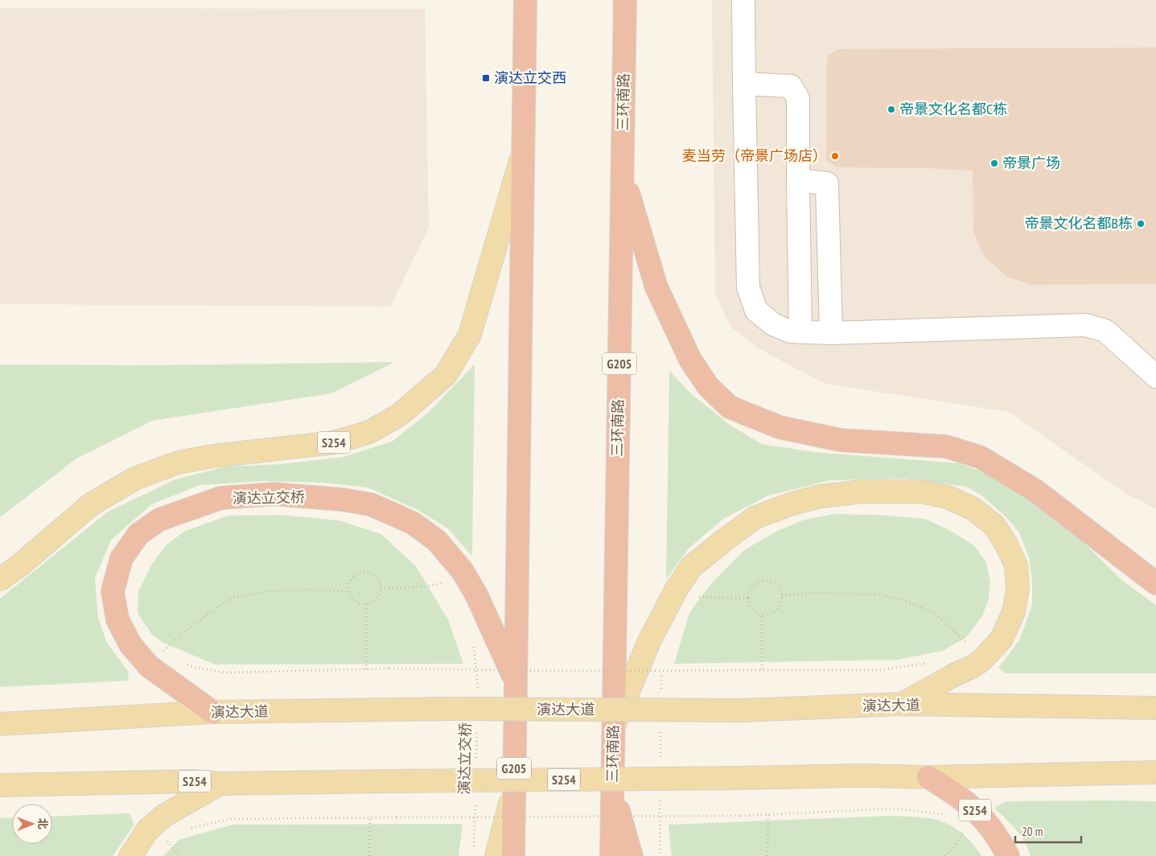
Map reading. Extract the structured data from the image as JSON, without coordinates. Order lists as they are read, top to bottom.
{
  "streets": {
    "highway": ["三环南路", "G205", "S254"],
    "main road": ["演达大道"],
    "path": ["演达立交桥"]
  },
  "crossings": [
    ["G205", "S254"]
  ],
  "places": {
    "transit": ["演达立交西"],
    "other": [
      "帝景文化名都C栋",
      "麦当劳（帝景广场店）",
      "帝景广场",
      "帝景文化名都B栋"
    ]
  },
  "scale_bar": "20 m",
  "north": "right"
}
